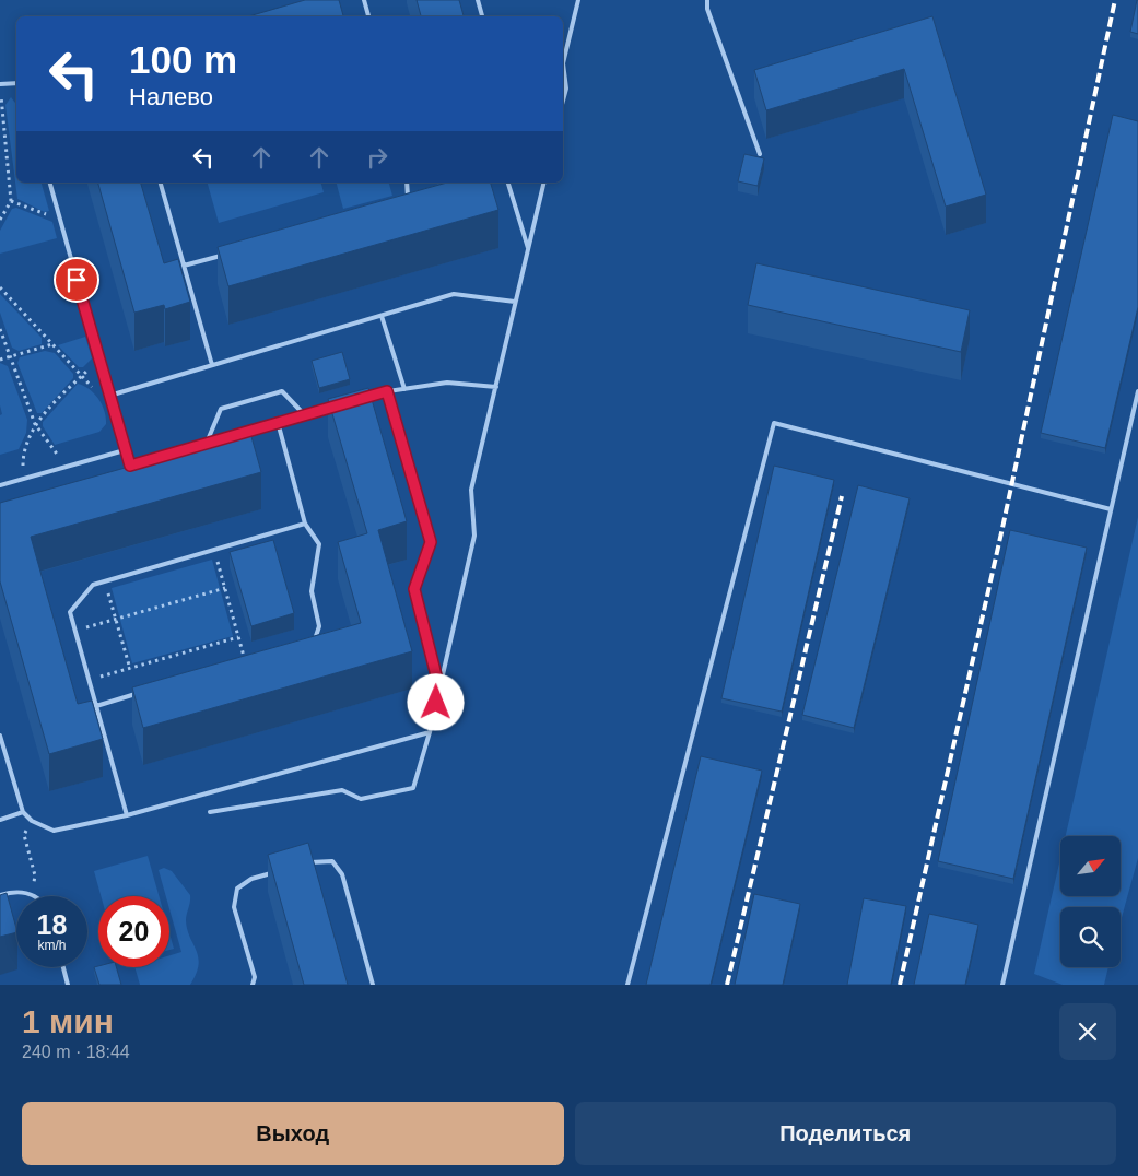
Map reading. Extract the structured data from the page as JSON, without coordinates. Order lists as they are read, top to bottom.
{
  "north": "top right",
  "page": {
    "turn": ["100 m", "Налево"],
    "speed": "18 km/h",
    "limit": "20",
    "heading": ["1 мин", "240 m · 18:44"],
    "buttons": ["Выход", "Поделиться"]
  }
}
